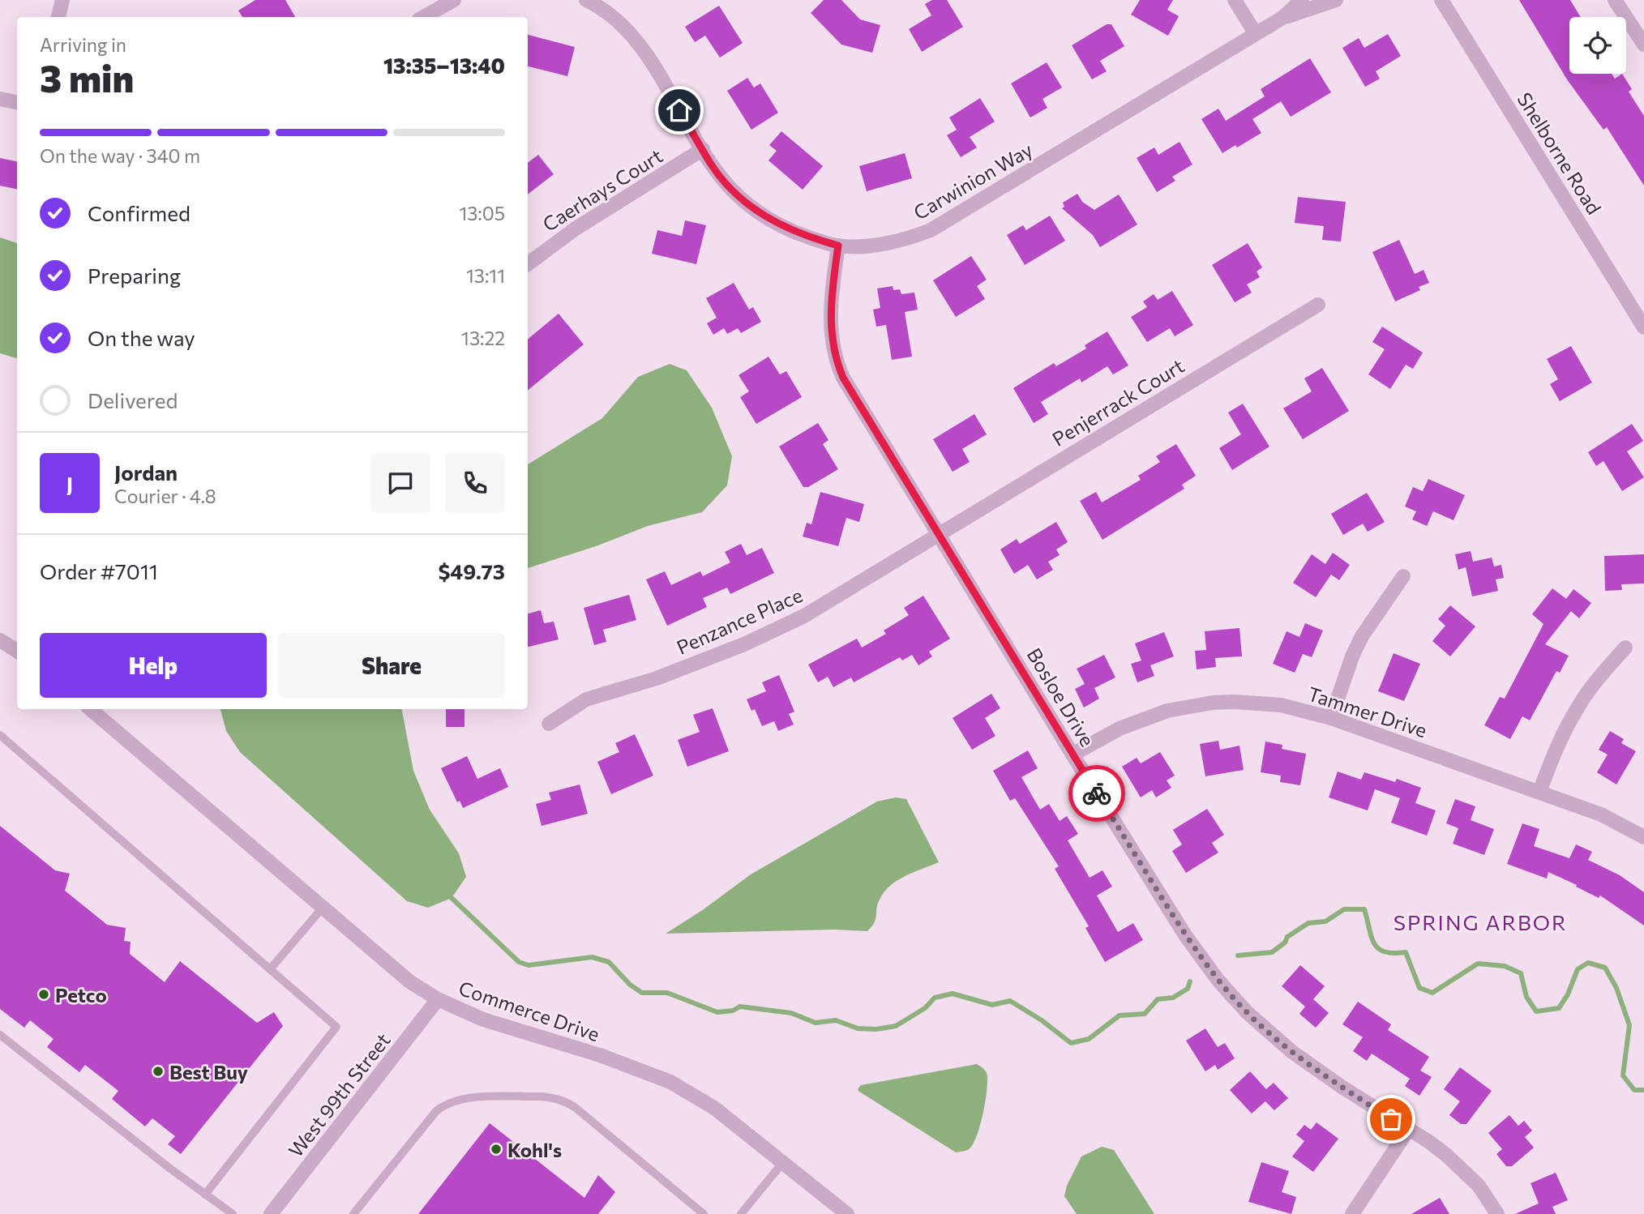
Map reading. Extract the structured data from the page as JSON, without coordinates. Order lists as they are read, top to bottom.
{
  "streets": {
    "street": [
      "Shelborne Road",
      "Carwinion Way",
      "Caerhays Court",
      "Penjerrack Court",
      "Penzance Place",
      "Bosloe Drive",
      "Tammer Drive",
      "Commerce Drive",
      "West 99th Street"
    ]
  },
  "crossings": [
    ["Carwinion Way", "Caerhays Court"],
    ["Carwinion Way", "Bosloe Drive"],
    ["Penjerrack Court", "Penzance Place"],
    ["Penjerrack Court", "Bosloe Drive"],
    ["Penzance Place", "Bosloe Drive"],
    ["Bosloe Drive", "Tammer Drive"],
    ["Commerce Drive", "West 99th Street"]
  ],
  "districts": ["SPRING ARBOR"],
  "places": ["Petco", "Best Buy", "Kohl's"],
  "page": {
    "heading": ["3 min", "Arriving in", "13:35–13:40"],
    "panel": [
      "Jordan",
      "Courier · 4.8",
      "Order #7011",
      "$49.73"
    ],
    "bar": "On the way · 340 m",
    "list": [
      ["Confirmed", "13:05"],
      ["Preparing", "13:11"],
      ["On the way", "13:22"],
      "Delivered"
    ],
    "round": "J",
    "buttons": ["Help", "Share"]
  }
}
